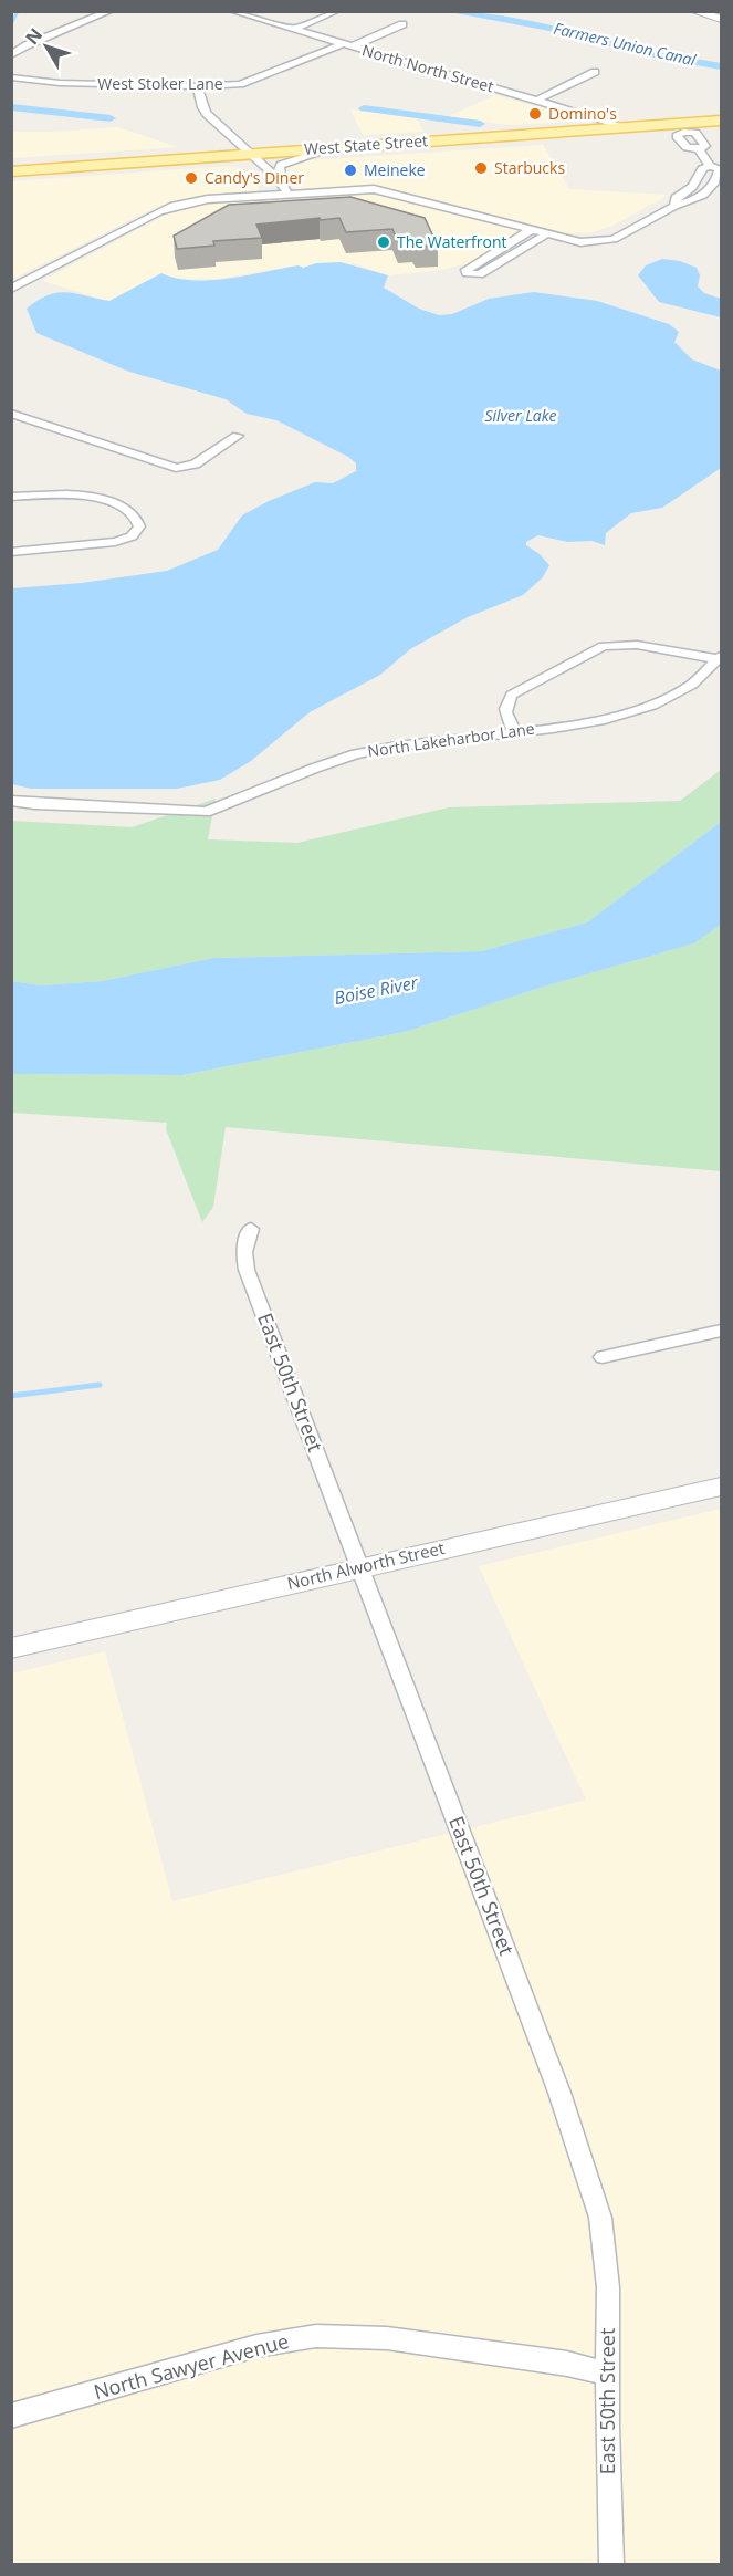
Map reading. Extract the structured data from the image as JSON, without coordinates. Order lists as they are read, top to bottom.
{
  "streets": {
    "main road": ["West State Street"],
    "street": [
      "North North Street",
      "West Stoker Lane",
      "North Lakeharbor Lane",
      "East 50th Street",
      "North Alworth Street",
      "North Sawyer Avenue"
    ]
  },
  "crossings": [
    ["North North Street", "West Stoker Lane"],
    ["North North Street", "West State Street"],
    ["East 50th Street", "North Alworth Street"],
    ["East 50th Street", "North Sawyer Avenue"]
  ],
  "water": ["Farmers Union Canal", "Silver Lake", "Boise River"],
  "places": [
    "Domino's",
    "Starbucks",
    "Meineke",
    "Candy's Diner",
    "The Waterfront"
  ],
  "north": "top left"
}
